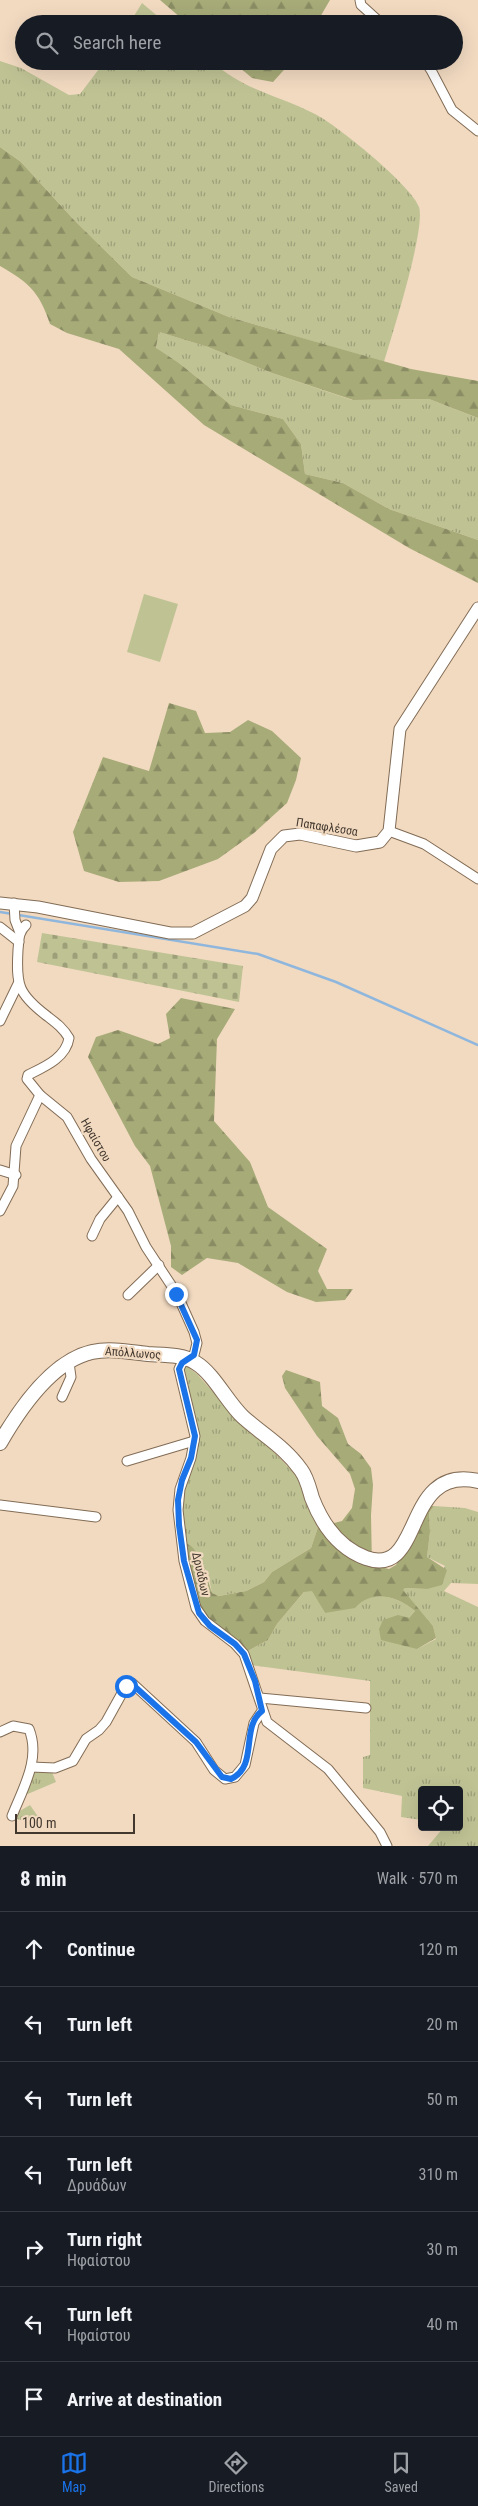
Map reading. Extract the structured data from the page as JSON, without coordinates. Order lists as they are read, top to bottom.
{
  "streets": {
    "main road": ["Απόλλωνος"],
    "street": ["Παπαφλέσσα", "Ηφαίστου", "Δρυάδων"]
  },
  "crossings": [
    ["Ηφαίστου", "Απόλλωνος"],
    ["Ηφαίστου", "Δρυάδων"],
    ["Απόλλωνος", "Δρυάδων"]
  ],
  "scale_bar": "100 m",
  "page": {
    "search": "Search here",
    "scale": "100 m",
    "heading": ["8 min", "Walk · 570 m"],
    "list": [
      ["Continue", "120 m"],
      ["Turn left", "20 m"],
      ["Turn left", "50 m"],
      ["Turn left", "Δρυάδων", "310 m"],
      ["Turn right", "Ηφαίστου", "30 m"],
      ["Turn left", "Ηφαίστου", "40 m"],
      "Arrive at destination"
    ],
    "nav": ["Map", "Directions", "Saved"]
  }
}
